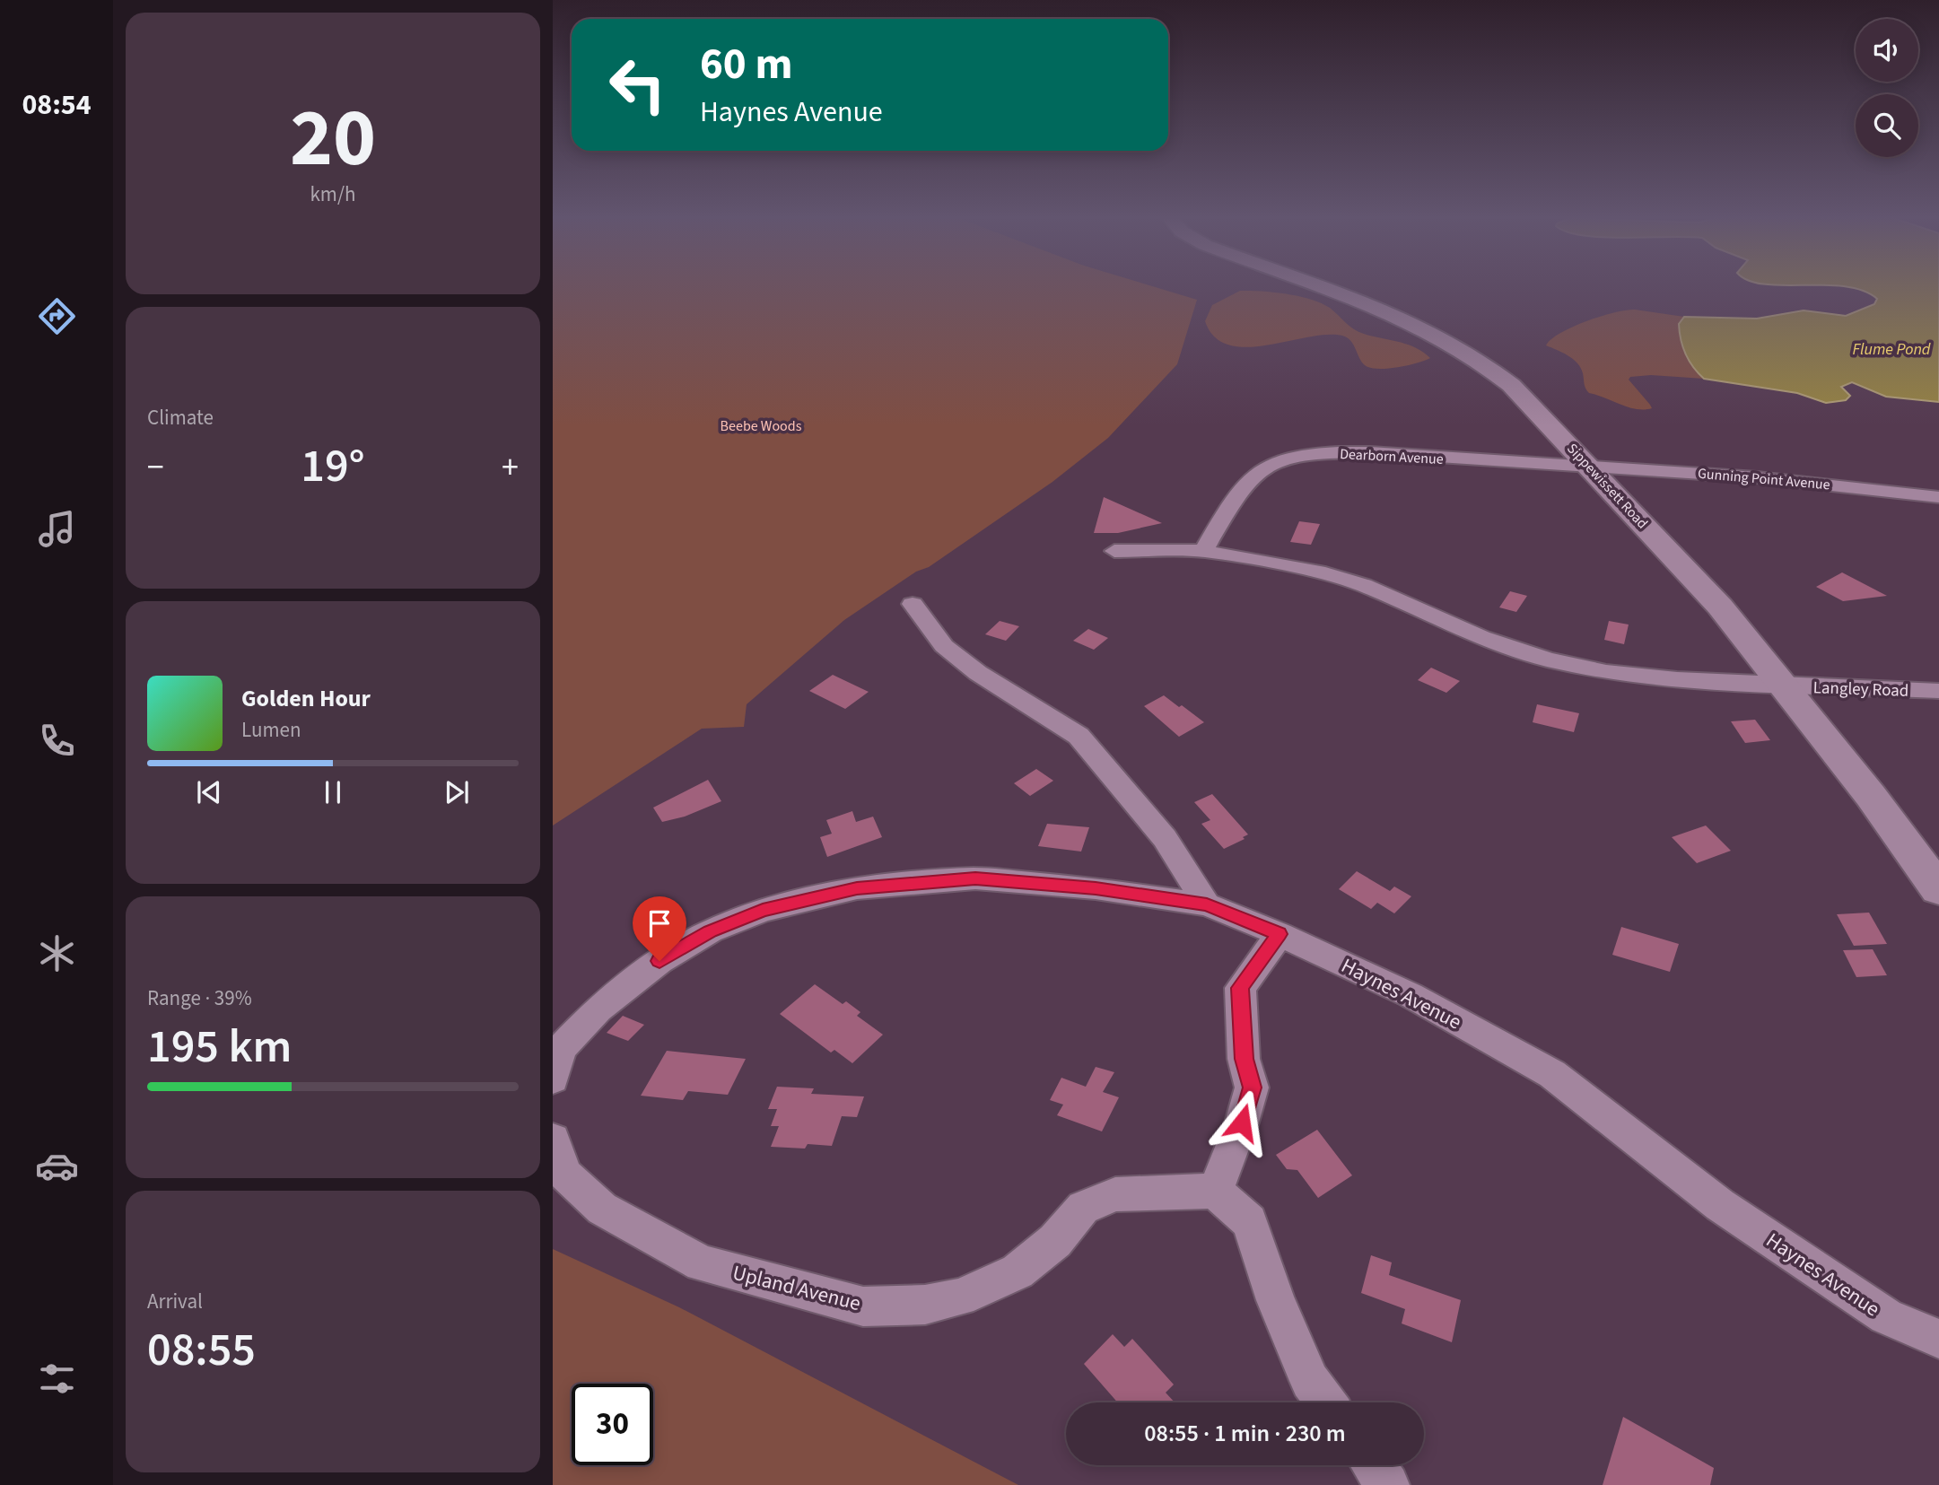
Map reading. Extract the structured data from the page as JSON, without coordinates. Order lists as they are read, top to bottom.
{
  "streets": {
    "main road": ["Sippewissett Road"],
    "street": [
      "Dearborn Avenue",
      "Gunning Point Avenue",
      "Langley Road",
      "Haynes Avenue",
      "Upland Avenue"
    ]
  },
  "crossings": [
    ["Dearborn Avenue", "Gunning Point Avenue"],
    ["Dearborn Avenue", "Sippewissett Road"],
    ["Gunning Point Avenue", "Sippewissett Road"],
    ["Sippewissett Road", "Langley Road"]
  ],
  "water": ["Flume Pond"],
  "parks": ["Beebe Woods"],
  "page": {
    "tabs": "08:54",
    "tile": [
      ["20", "km/h"],
      "Climate",
      ["Range · 39%", "195 km"],
      ["Arrival", "08:55"]
    ],
    "turn": ["60 m", "Haynes Avenue"],
    "heat": ["−", "19°", "+"],
    "song": ["Golden Hour", "Lumen"],
    "limit": "30",
    "trip": "08:55 · 1 min · 230 m"
  }
}
